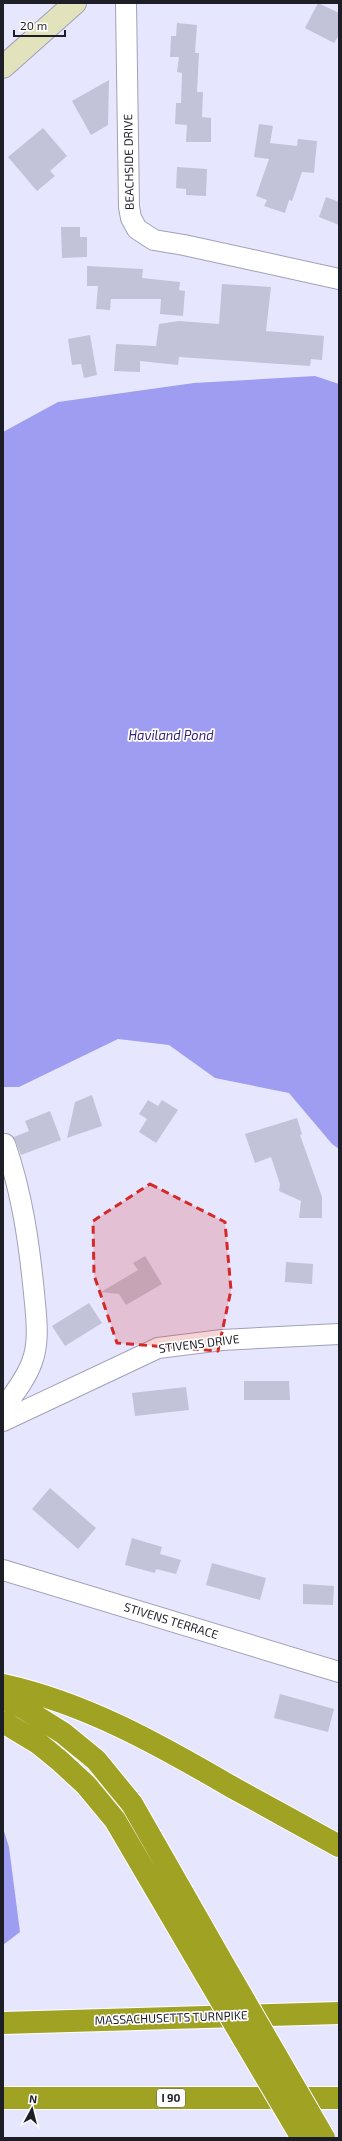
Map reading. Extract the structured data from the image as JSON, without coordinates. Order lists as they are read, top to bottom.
{
  "streets": {
    "highway": ["MASSACHUSETTS TURNPIKE", "I 90"],
    "street": ["BEACHSIDE DRIVE", "STIVENS DRIVE", "STIVENS TERRACE"]
  },
  "water": ["Haviland Pond"],
  "scale_bar": "20 m",
  "north": "top"
}
